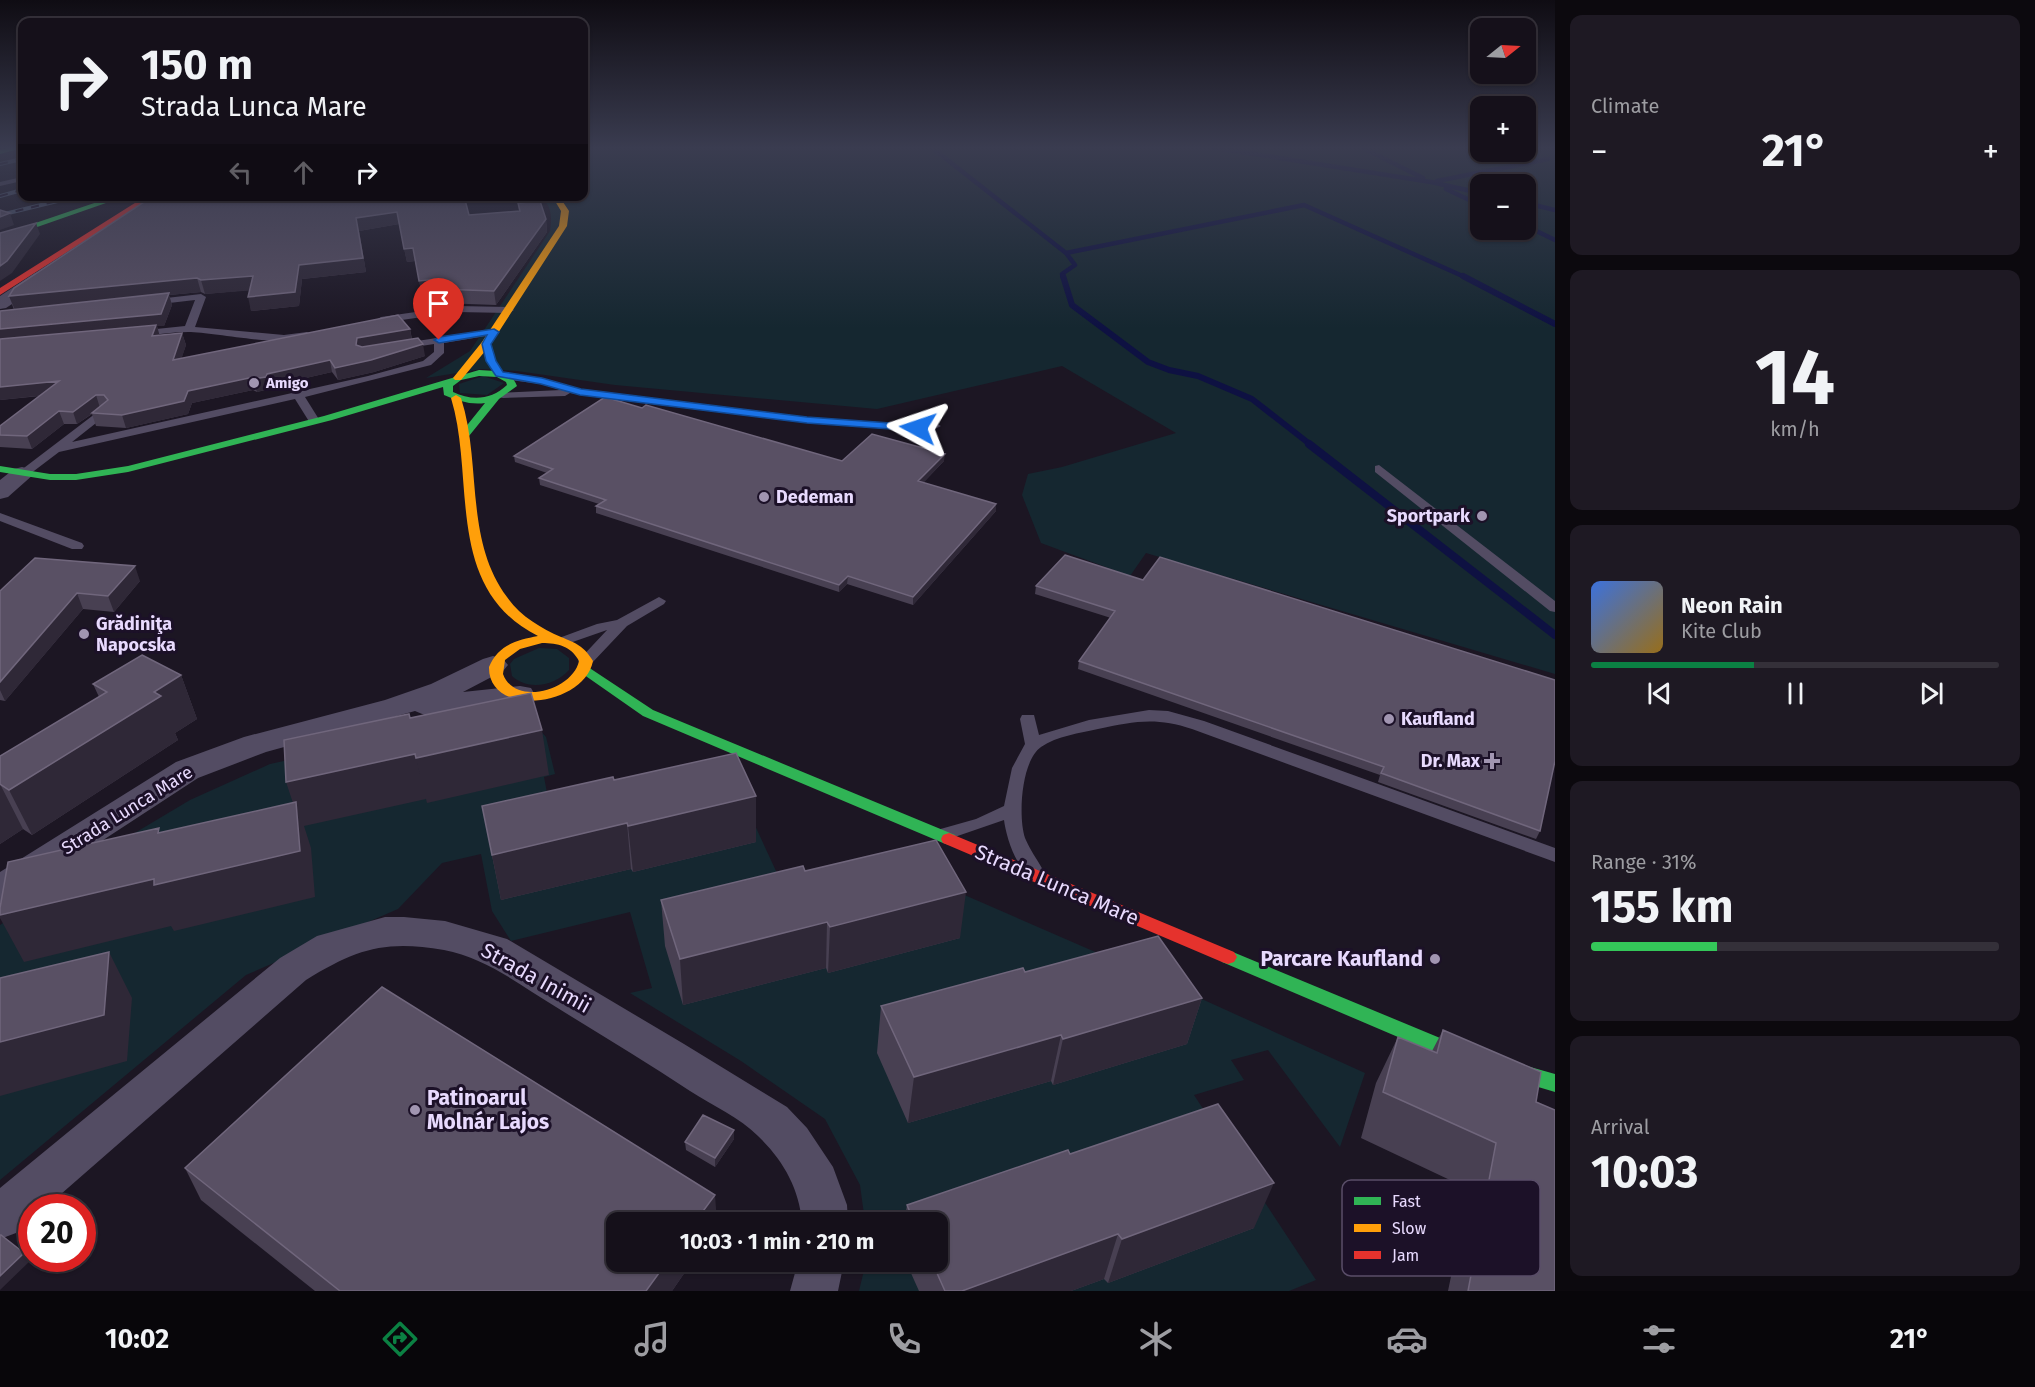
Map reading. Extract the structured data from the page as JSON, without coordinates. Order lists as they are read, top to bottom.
{
  "streets": {
    "main road": ["Strada Lunca Mare"],
    "street": ["Strada Inimii"]
  },
  "places": {
    "other": [
      "Amigo",
      "Dedeman",
      "Sportpark",
      "Grădiniţa Napocska",
      "Kaufland",
      "Parcare Kaufland",
      "Patinoarul Molnár Lajos"
    ],
    "health": ["Dr. Max"]
  },
  "legend": ["Fast", "Slow", "Jam"],
  "north": "right",
  "page": {
    "tile": [
      "Climate",
      ["14", "km/h"],
      ["Range · 31%", "155 km"],
      ["Arrival", "10:03"]
    ],
    "map_buttons": ["+", "−"],
    "turn": ["150 m", "Strada Lunca Mare"],
    "heat": ["−", "21°", "+"],
    "song": ["Neon Rain", "Kite Club"],
    "limit": "20",
    "trip": "10:03 · 1 min · 210 m",
    "tabs": ["10:02", "21°"]
  }
}
